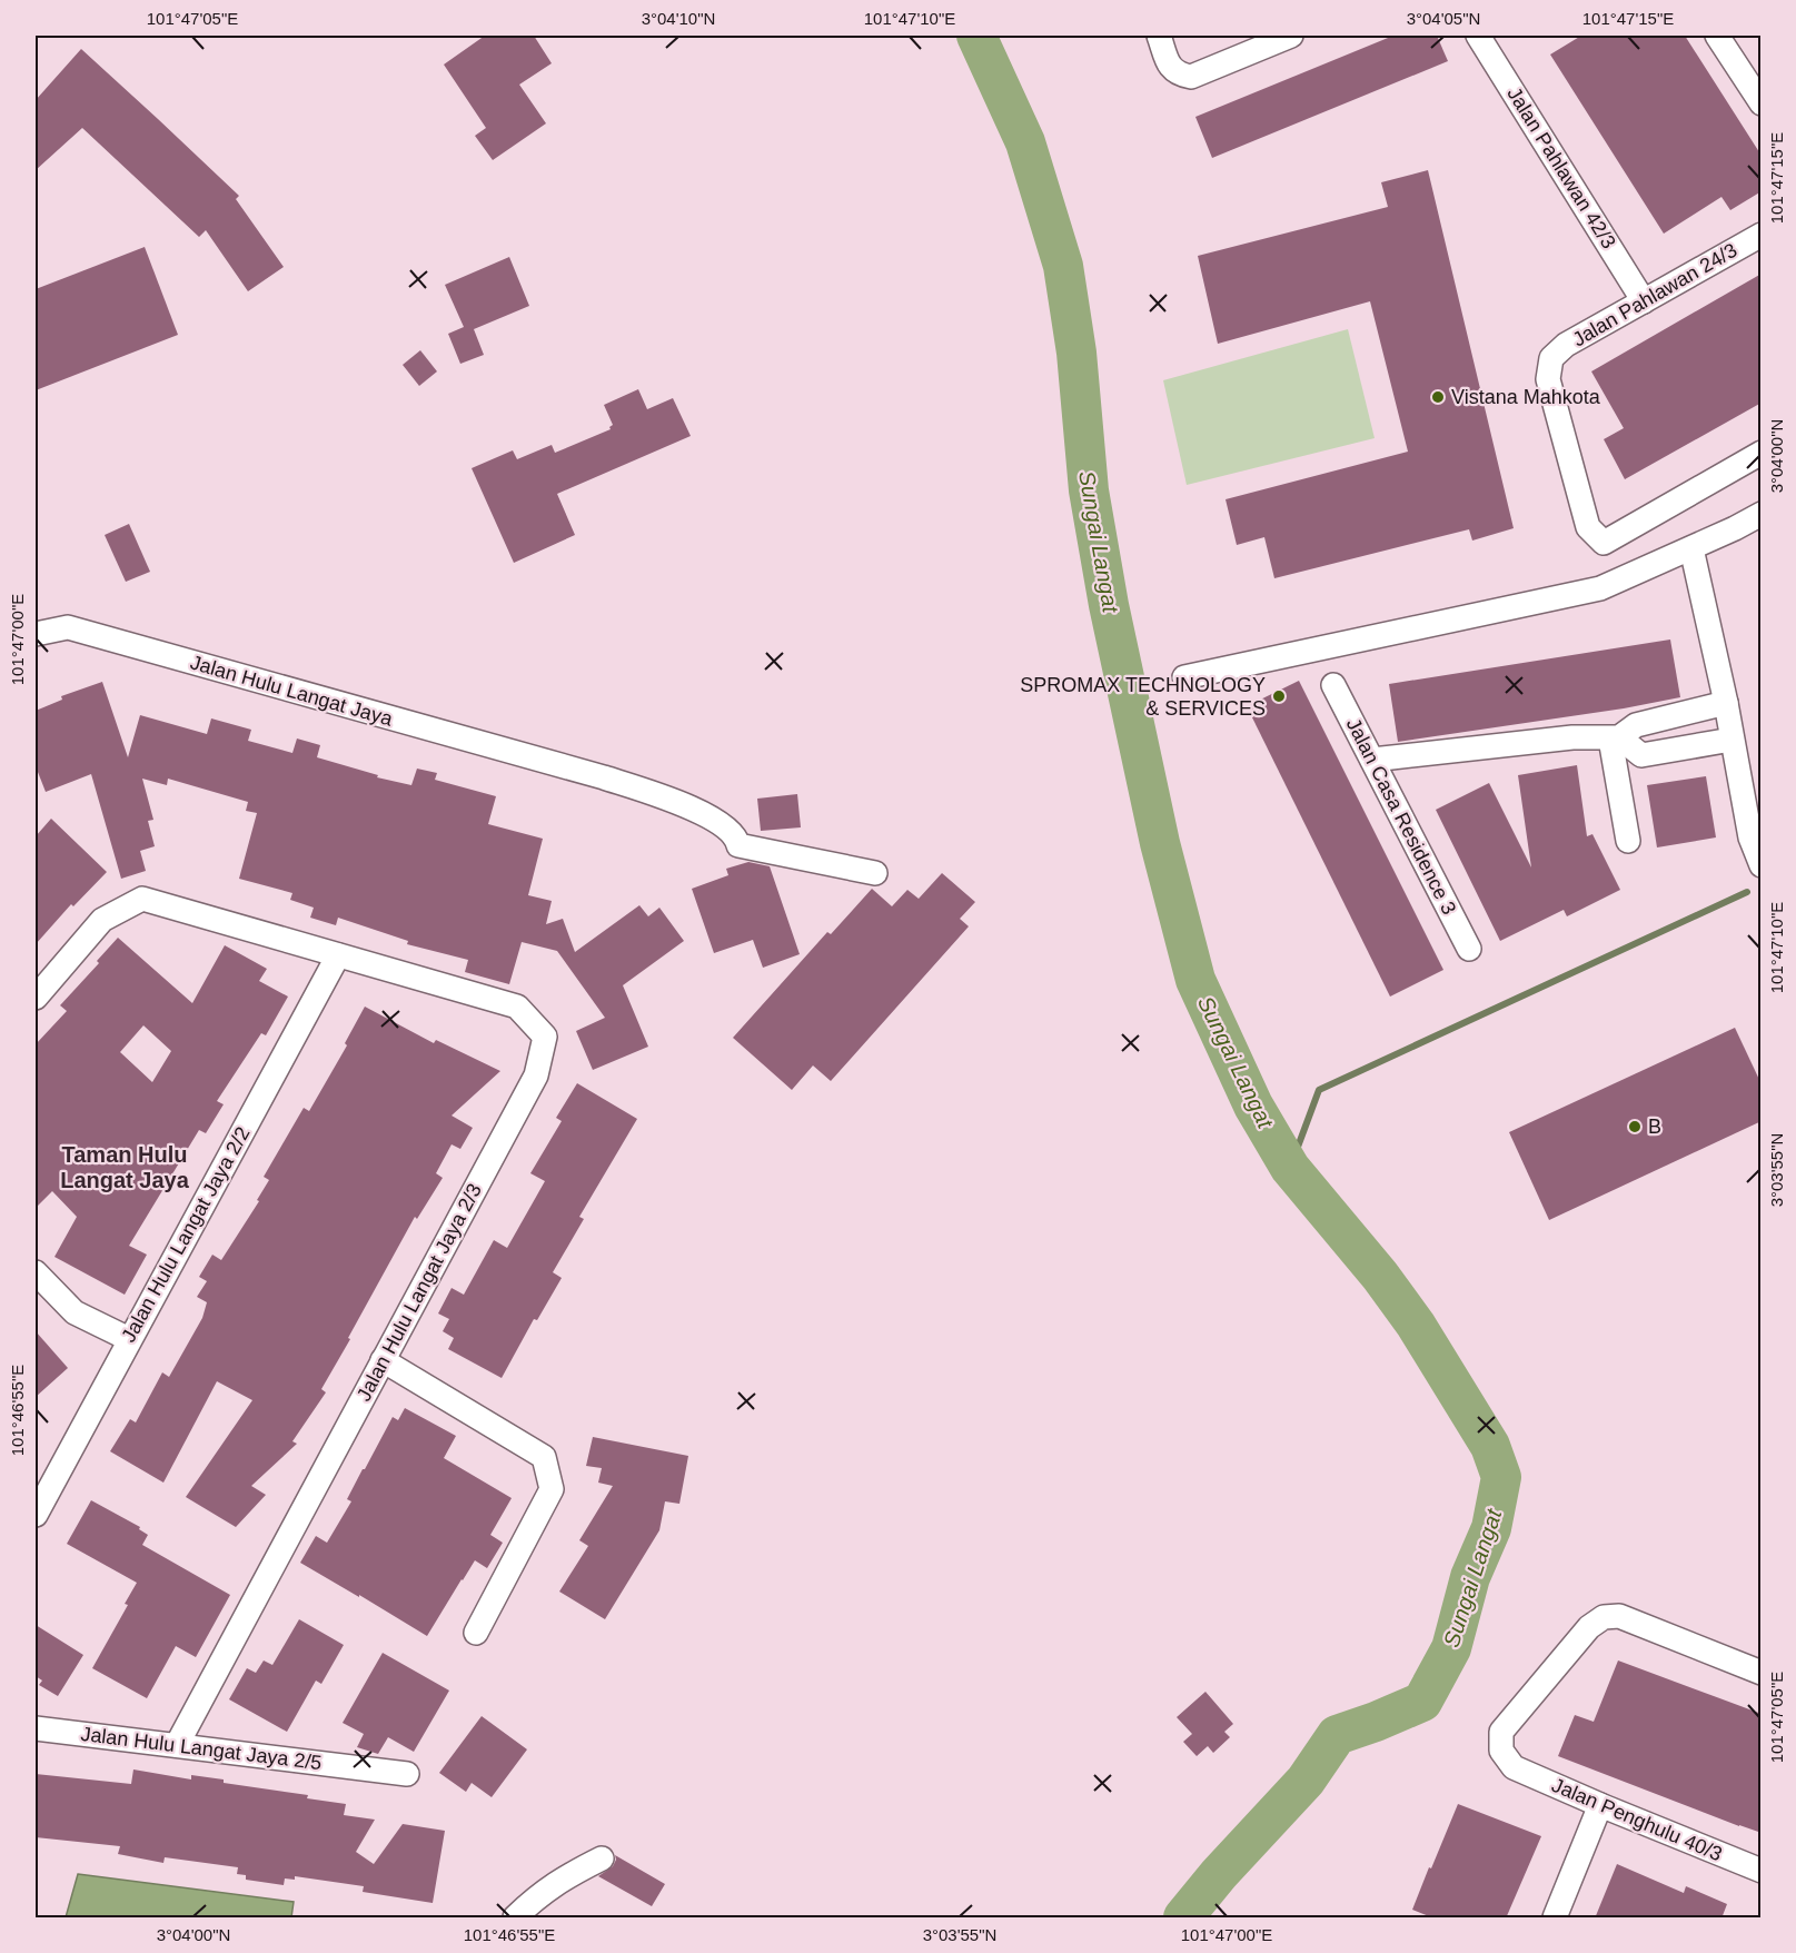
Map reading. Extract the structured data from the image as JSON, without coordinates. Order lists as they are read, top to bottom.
{
  "streets": {
    "street": [
      "Jalan Pahlawan 42/3",
      "Jalan Pahlawan 24/3",
      "Jalan Hulu Langat Jaya",
      "Jalan Casa Residence 3",
      "Jalan Hulu Langat Jaya 2/2",
      "Jalan Hulu Langat Jaya 2/3",
      "Jalan Hulu Langat Jaya 2/5",
      "Jalan Penghulu 40/3"
    ]
  },
  "crossings": [
    ["Jalan Pahlawan 42/3", "Jalan Pahlawan 24/3"],
    ["Jalan Hulu Langat Jaya 2/2", "Jalan Hulu Langat Jaya 2/3"],
    ["Jalan Hulu Langat Jaya 2/3", "Jalan Hulu Langat Jaya 2/5"]
  ],
  "districts": ["Taman Hulu Langat Jaya"],
  "water": ["Sungai Langat"],
  "places": ["Vistana Mahkota", "SPROMAX TECHNOLOGY & SERVICES", "B"],
  "coordinates": [
    "101°47'05\"E",
    "3°04'10\"N",
    "101°47'10\"E",
    "3°04'05\"N",
    "101°47'15\"E",
    "3°04'00\"N",
    "101°47'00\"E",
    "3°03'55\"N",
    "101°46'55\"E"
  ]
}
